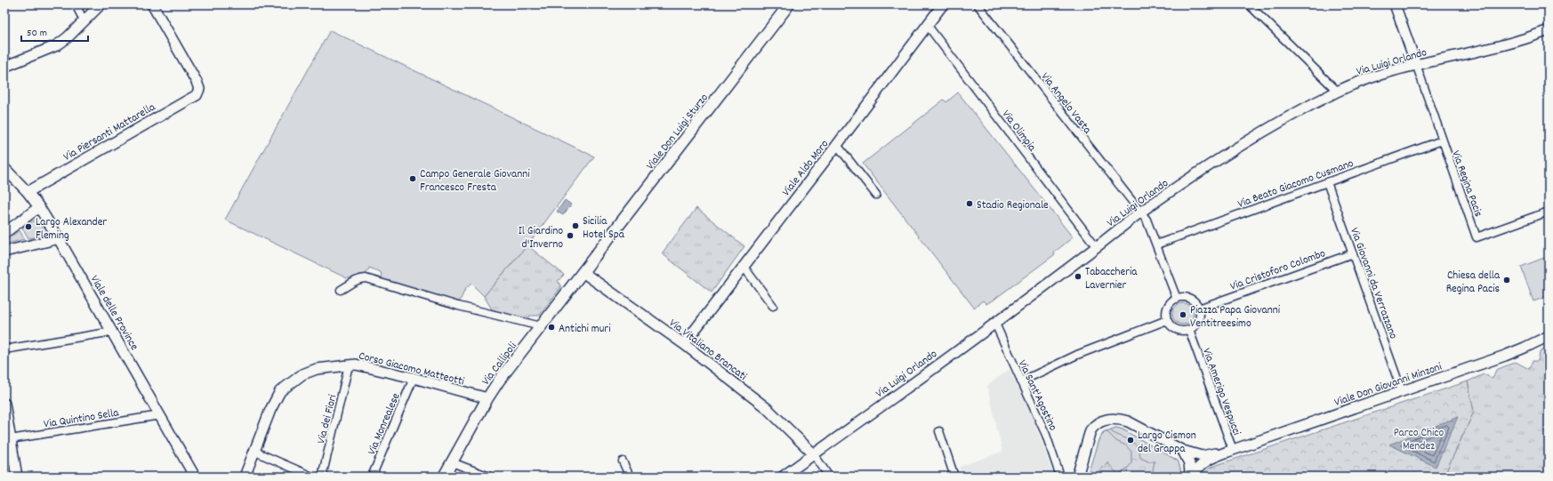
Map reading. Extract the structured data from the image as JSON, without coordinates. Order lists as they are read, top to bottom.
{
  "streets": {
    "main road": ["Viale Don Luigi Sturzo", "Via Callipoli"],
    "street": [
      "Via Luigi Orlando",
      "Via Angelo Vasta",
      "Via Olimpia",
      "Via Piersanti Mattarella",
      "Viale Aldo Moro",
      "Via Beato Giacomo Cusmano",
      "Via Regina Pacis",
      "Via Cristoforo Colombo",
      "Via Giovanni da Verrazzano",
      "Viale delle Province",
      "Via Vitaliano Brancati",
      "Corso Giacomo Matteotti",
      "Viale Don Giovanni Minzoni",
      "Via Amerigo Vespucci",
      "Via Sant'Agostino",
      "Via Quintino Sella",
      "Via dei Fiori",
      "Via Monrealese"
    ]
  },
  "crossings": [
    ["Via Luigi Orlando", "Via Angelo Vasta"],
    ["Via Luigi Orlando", "Via Olimpia"],
    ["Via Luigi Orlando", "Via Regina Pacis"],
    ["Via Luigi Orlando", "Via Vitaliano Brancati"],
    ["Via Luigi Orlando", "Via Sant'Agostino"],
    ["Via Olimpia", "Viale Aldo Moro"],
    ["Via Piersanti Mattarella", "Viale delle Province"],
    ["Viale Don Luigi Sturzo", "Via Vitaliano Brancati"],
    ["Viale Don Luigi Sturzo", "Via Callipoli"],
    ["Viale Aldo Moro", "Via Vitaliano Brancati"],
    ["Via Beato Giacomo Cusmano", "Via Regina Pacis"],
    ["Via Beato Giacomo Cusmano", "Via Giovanni da Verrazzano"],
    ["Via Cristoforo Colombo", "Via Giovanni da Verrazzano"],
    ["Via Cristoforo Colombo", "Via Amerigo Vespucci"],
    ["Via Giovanni da Verrazzano", "Viale Don Giovanni Minzoni"],
    ["Viale delle Province", "Via Quintino Sella"],
    ["Via Vitaliano Brancati", "Via Callipoli"],
    ["Via Callipoli", "Corso Giacomo Matteotti"],
    ["Corso Giacomo Matteotti", "Via dei Fiori"],
    ["Corso Giacomo Matteotti", "Via Monrealese"],
    ["Viale Don Giovanni Minzoni", "Via Amerigo Vespucci"]
  ],
  "parks": ["Parco Chico Mendez"],
  "places": [
    "Campo Generale Giovanni Francesco Fresta",
    "Stadio Regionale",
    "Sicilia Hotel Spa",
    "Largo Alexander Fleming",
    "Il Giardino d'Inverno",
    "Tabaccheria Lavernier",
    "Chiesa della Regina Pacis",
    "Piazza Papa Giovanni Ventitreesimo",
    "Antichi muri",
    "Largo Cismon del Grappa"
  ],
  "scale_bar": "50 m"
}
